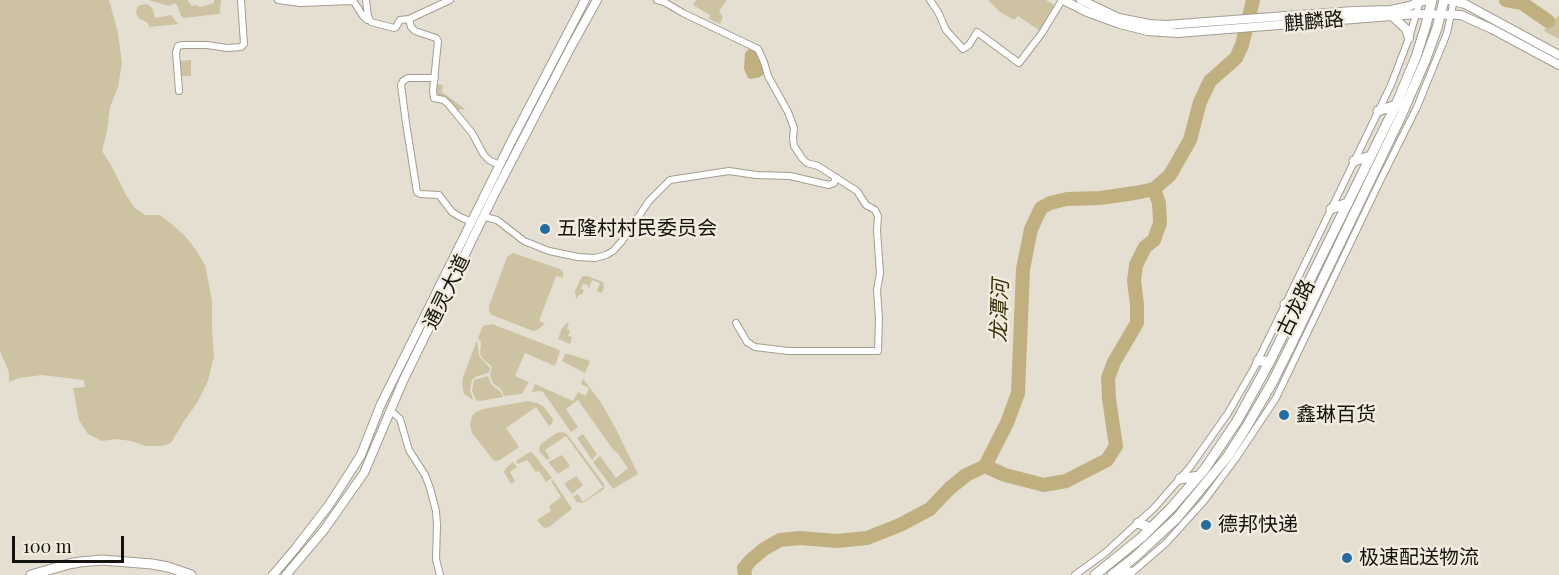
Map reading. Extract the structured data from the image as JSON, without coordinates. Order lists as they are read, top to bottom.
{
  "streets": {
    "main road": ["麒麟路", "通灵大道", "古龙路"]
  },
  "crossings": [
    ["麒麟路", "古龙路"]
  ],
  "water": ["龙潭河"],
  "places": [
    "五隆村村民委员会",
    "鑫琳百货",
    "德邦快递",
    "极速配送物流"
  ],
  "scale_bar": "100 m"
}
